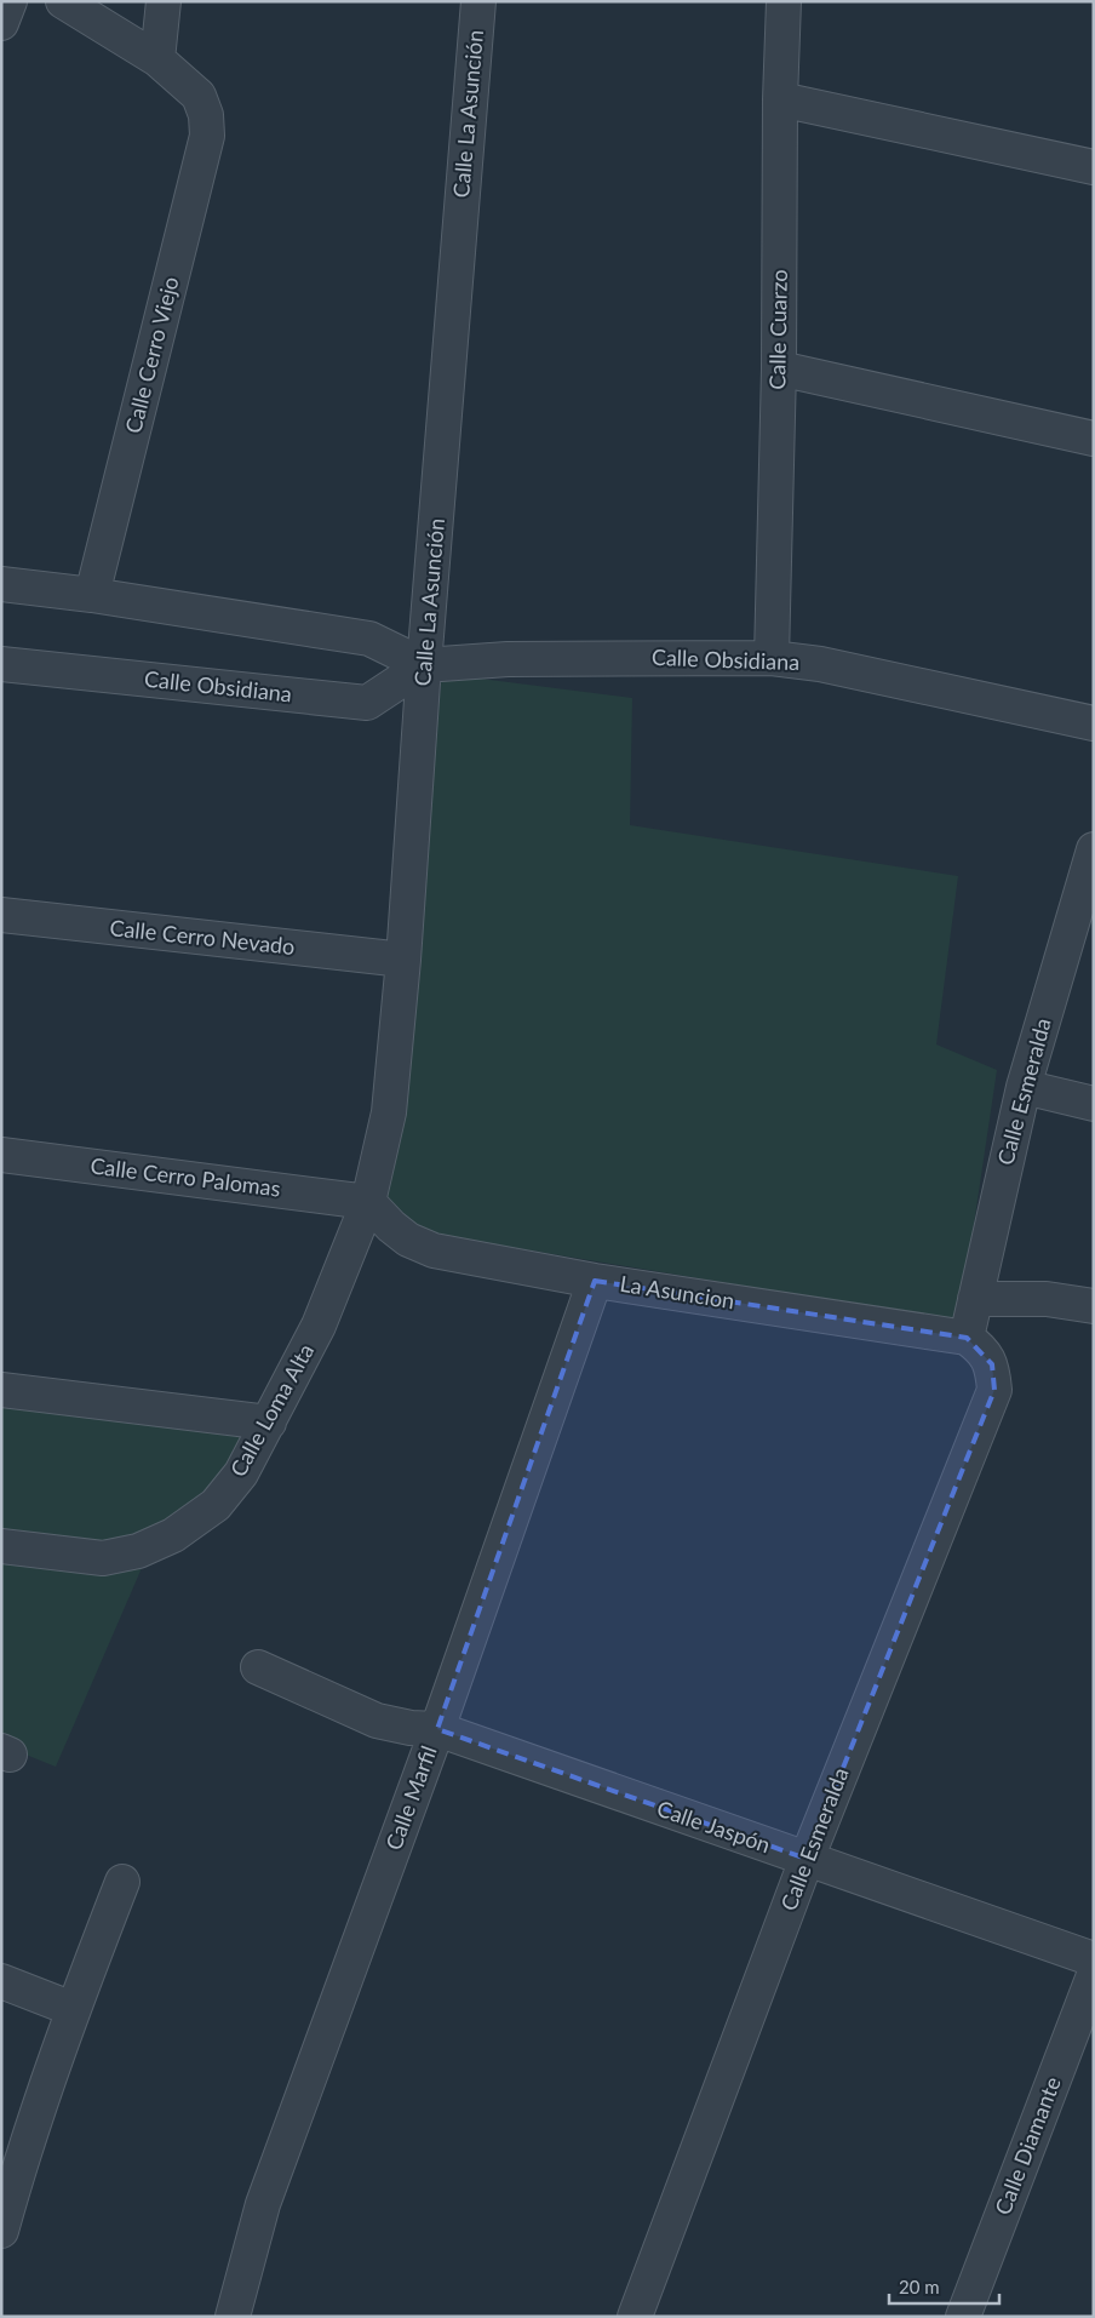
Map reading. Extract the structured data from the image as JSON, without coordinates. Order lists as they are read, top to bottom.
{
  "streets": {
    "street": [
      "Calle La Asunción",
      "Calle Cuarzo",
      "Calle Cerro Viejo",
      "Calle Obsidiana",
      "Calle Cerro Nevado",
      "Calle Esmeralda",
      "Calle Cerro Palomas",
      "La Asuncion",
      "Calle Loma Alta",
      "Calle Marfil",
      "Calle Jaspón",
      "Calle Diamante"
    ]
  },
  "crossings": [
    ["Calle La Asunción", "Calle Obsidiana"],
    ["Calle La Asunción", "Calle Cerro Nevado"],
    ["Calle La Asunción", "Calle Cerro Palomas"],
    ["Calle La Asunción", "La Asuncion"],
    ["Calle La Asunción", "Calle Loma Alta"],
    ["Calle Cuarzo", "Calle Obsidiana"],
    ["Calle Esmeralda", "La Asuncion"],
    ["Calle Esmeralda", "Calle Jaspón"],
    ["Calle Cerro Palomas", "La Asuncion"],
    ["Calle Cerro Palomas", "Calle Loma Alta"],
    ["La Asuncion", "Calle Loma Alta"],
    ["La Asuncion", "Calle Marfil"],
    ["Calle Marfil", "Calle Jaspón"]
  ],
  "scale_bar": "20 m"
}
